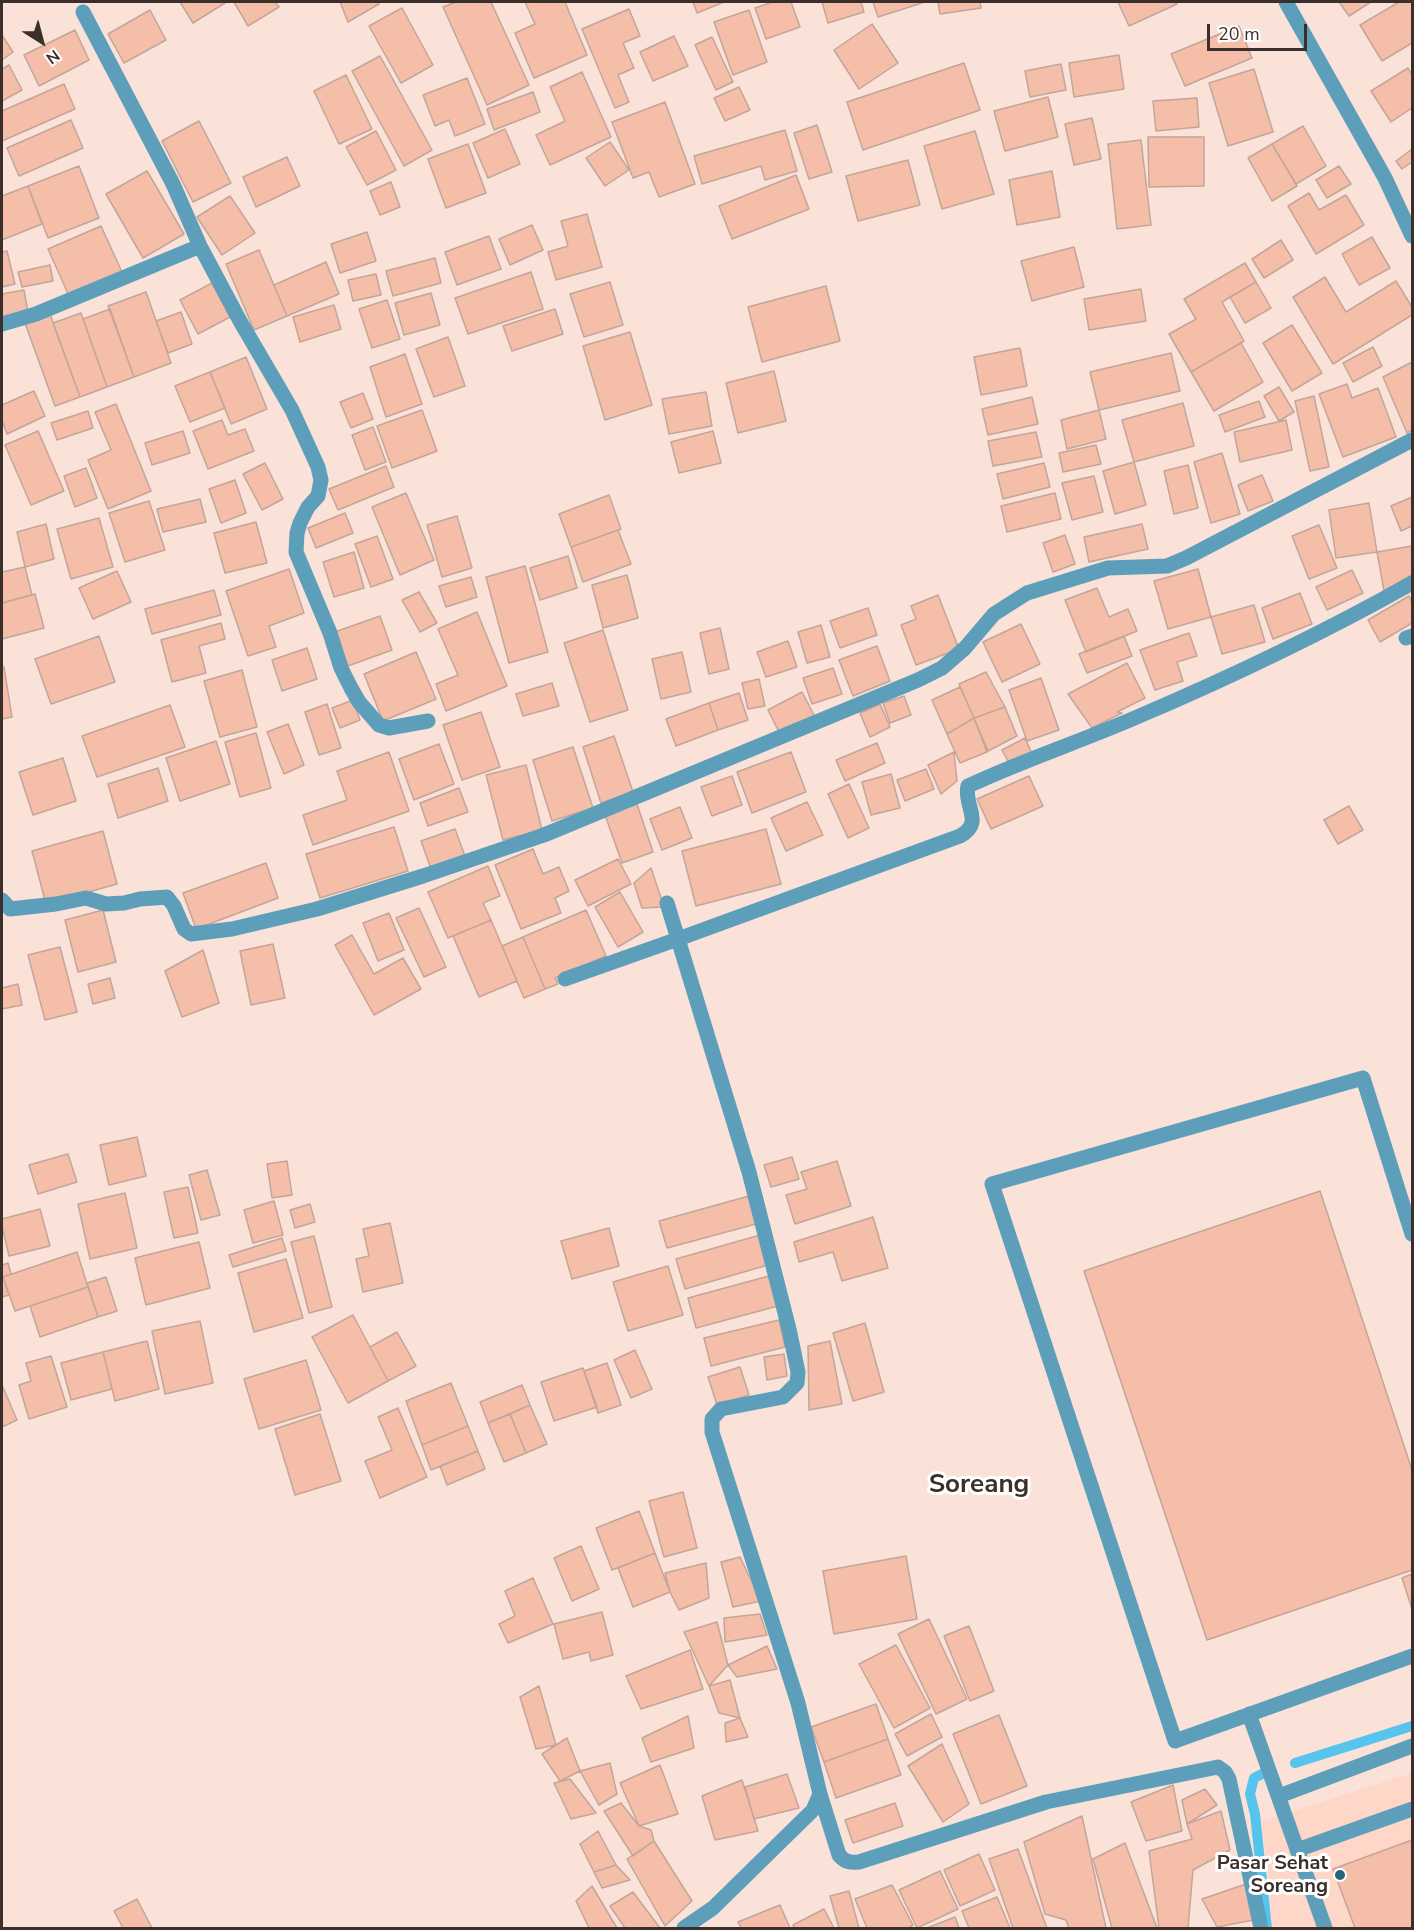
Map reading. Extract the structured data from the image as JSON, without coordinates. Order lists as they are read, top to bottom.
{
  "districts": ["Soreang"],
  "places": ["Pasar Sehat Soreang"],
  "scale_bar": "20 m",
  "north": "bottom right"
}
